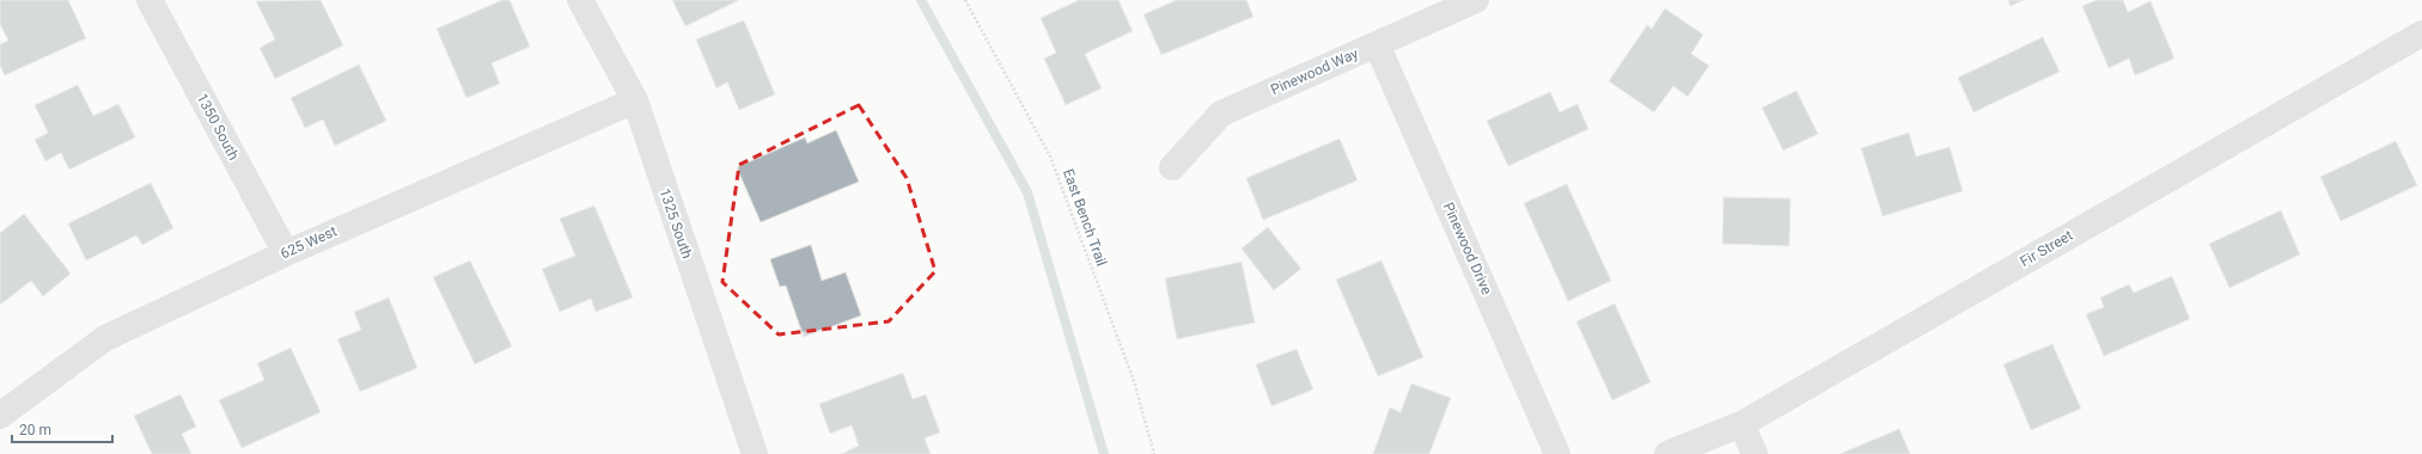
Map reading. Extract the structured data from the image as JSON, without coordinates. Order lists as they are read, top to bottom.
{
  "streets": {
    "street": [
      "Pinewood Way",
      "1350 South",
      "1325 South",
      "625 West",
      "Pinewood Drive",
      "Fir Street"
    ],
    "path": ["East Bench Trail"]
  },
  "crossings": [
    ["Pinewood Way", "Pinewood Drive"],
    ["1350 South", "625 West"],
    ["1325 South", "625 West"]
  ],
  "scale_bar": "20 m"
}
